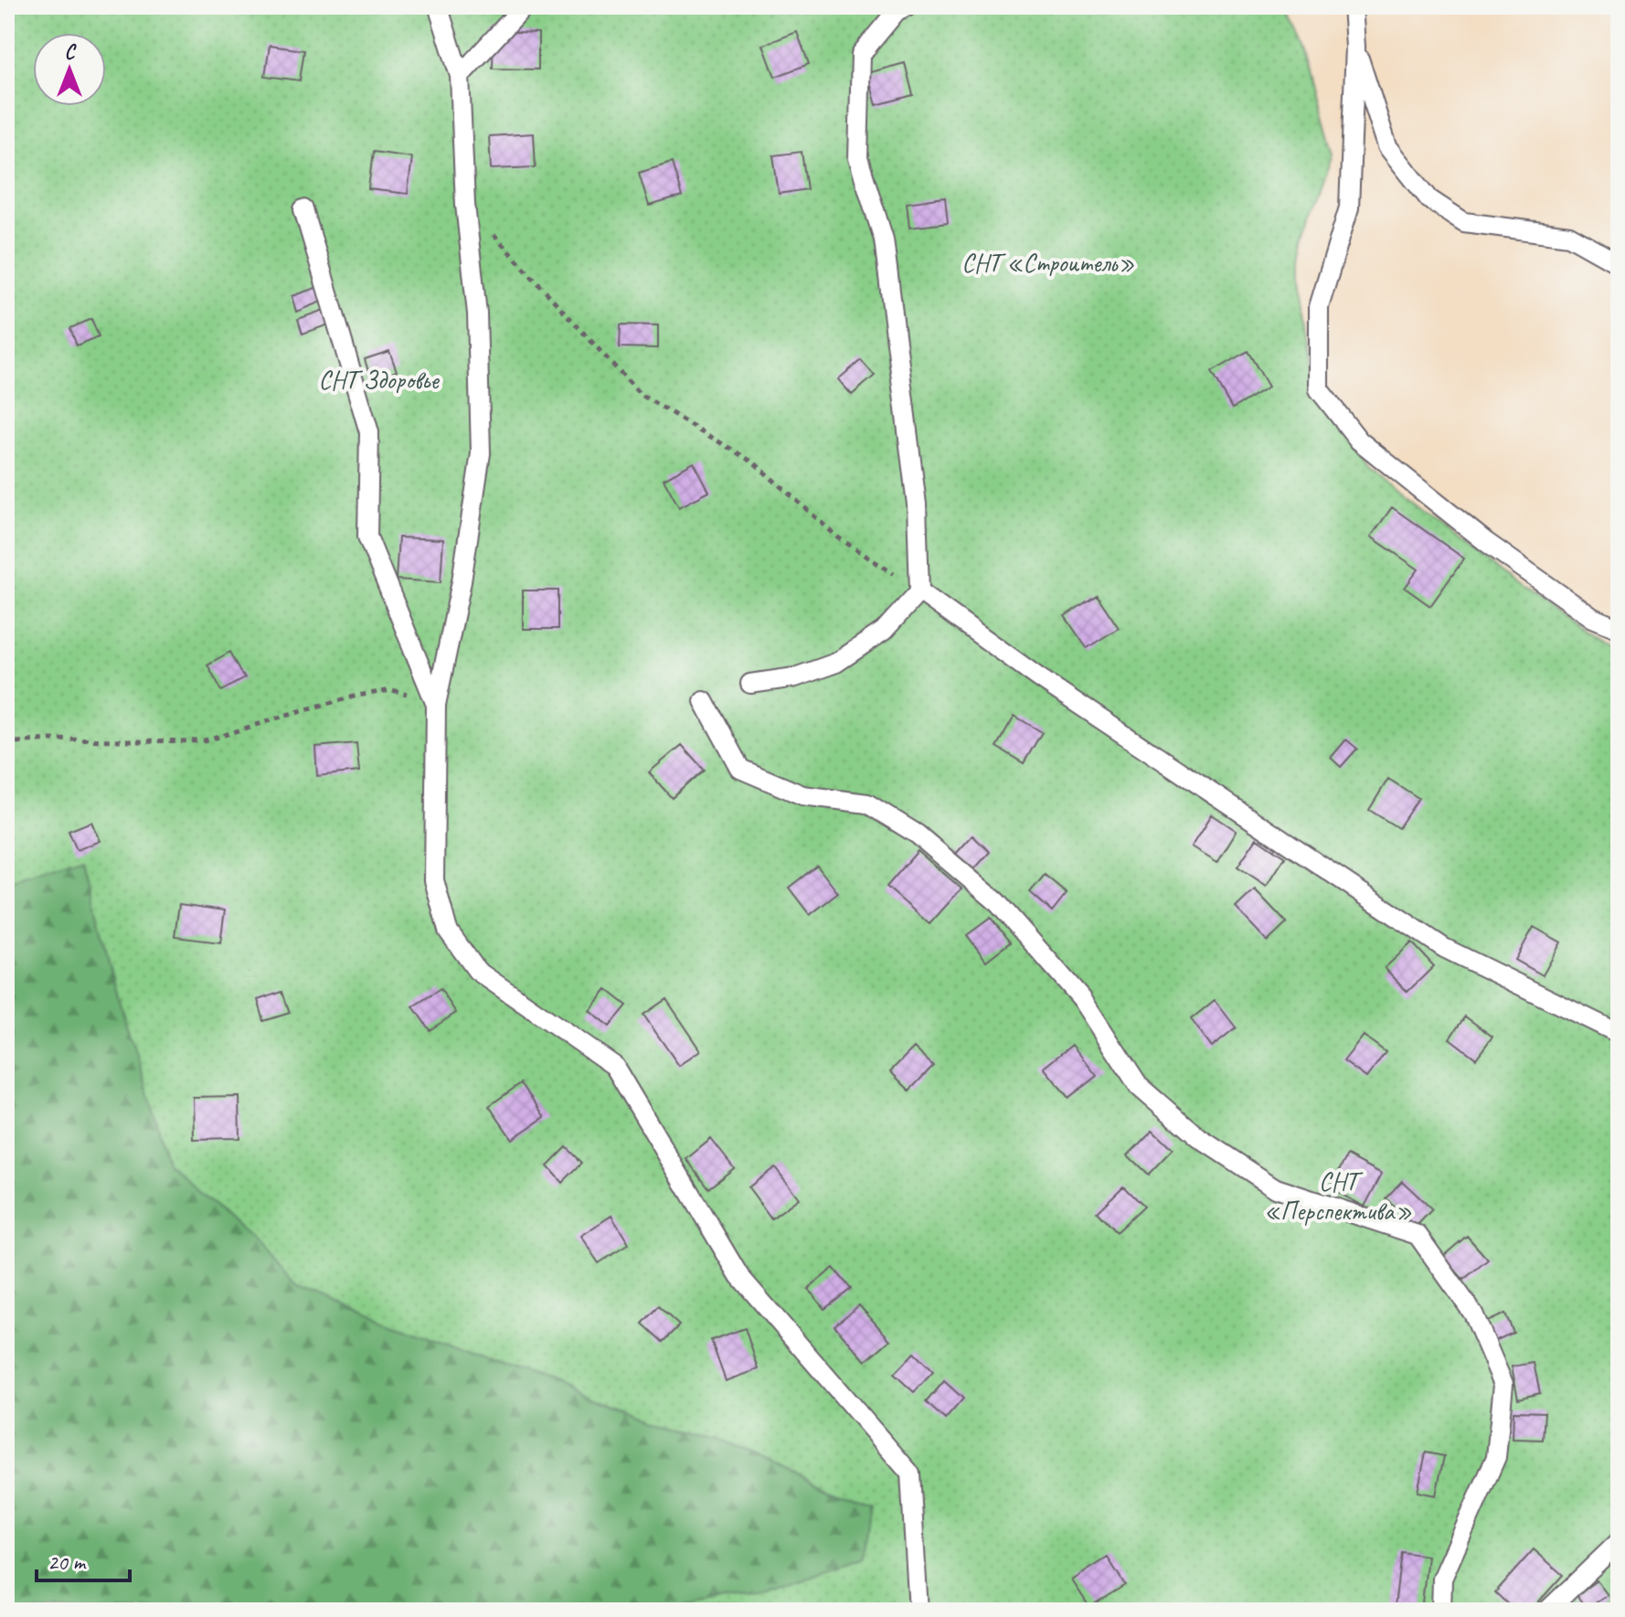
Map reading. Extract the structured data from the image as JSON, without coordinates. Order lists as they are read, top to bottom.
{
  "parks": ["СНТ «Строитель»", "СНТ Здоровье", "СНТ «Перспектива»"],
  "scale_bar": "20 m",
  "north": "top"
}
